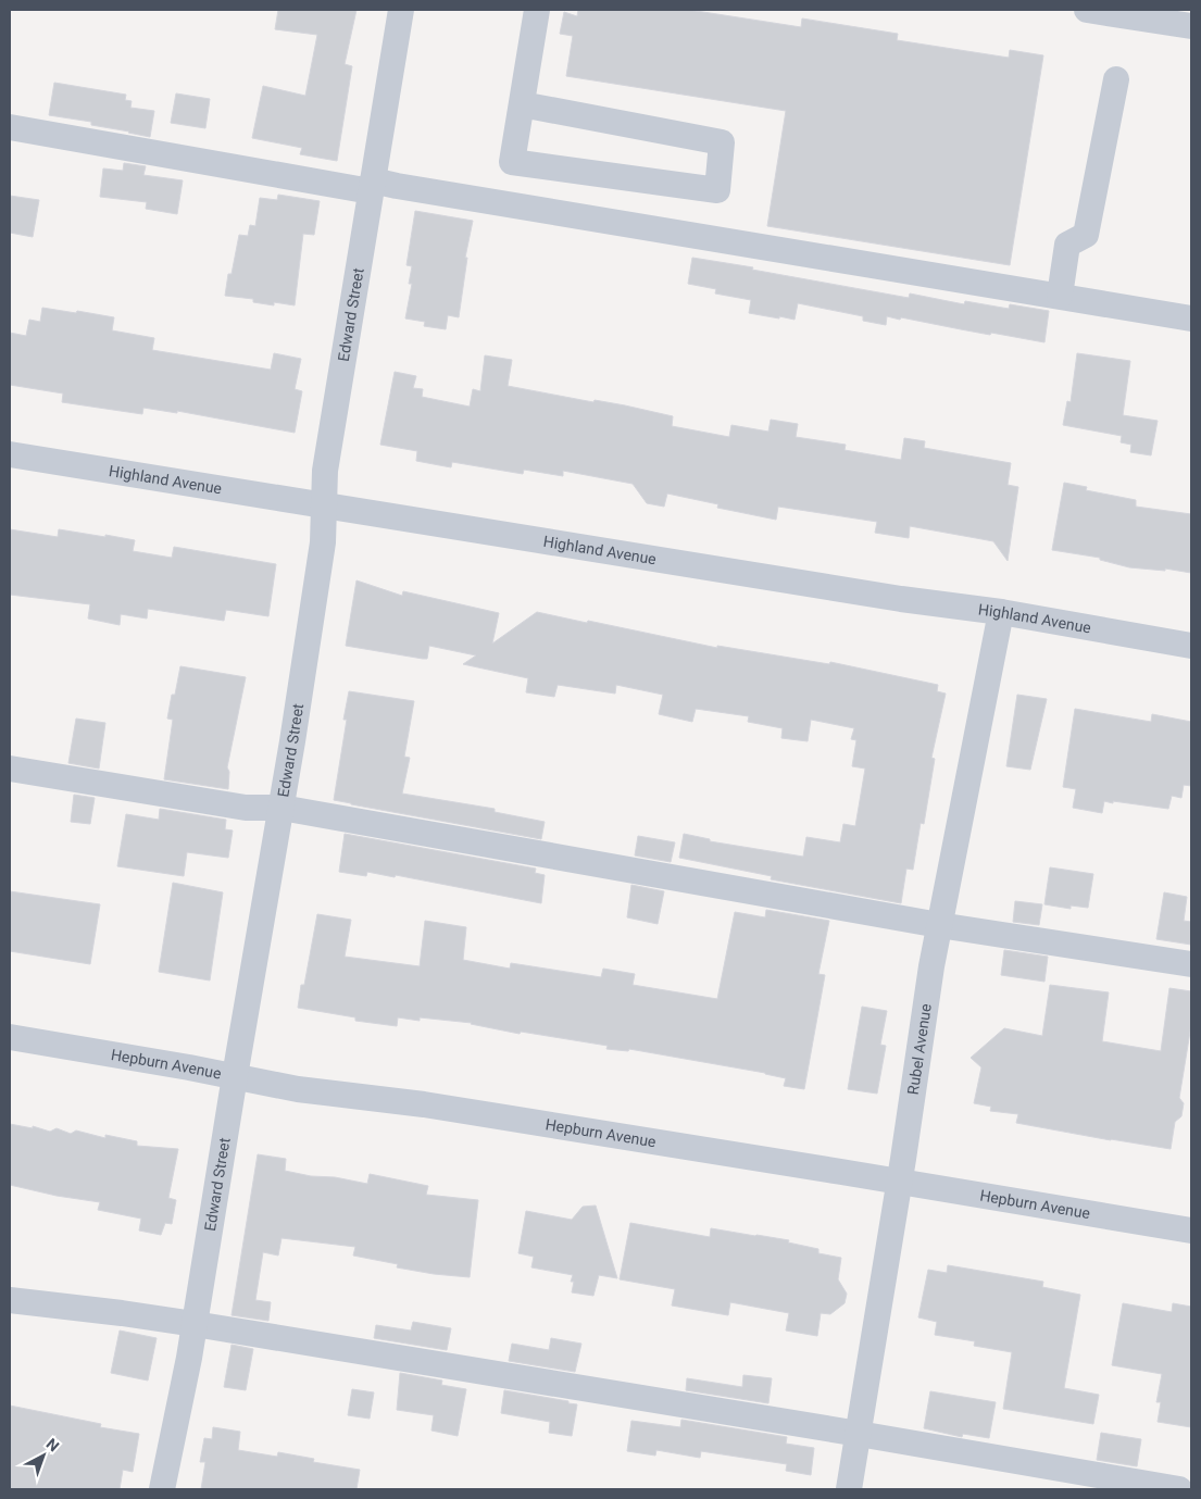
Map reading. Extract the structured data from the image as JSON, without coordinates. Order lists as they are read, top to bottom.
{
  "streets": {
    "street": [
      "Edward Street",
      "Highland Avenue",
      "Rubel Avenue",
      "Hepburn Avenue"
    ]
  },
  "crossings": [
    ["Edward Street", "Highland Avenue"],
    ["Edward Street", "Hepburn Avenue"],
    ["Highland Avenue", "Rubel Avenue"],
    ["Rubel Avenue", "Hepburn Avenue"]
  ],
  "north": "top right"
}
